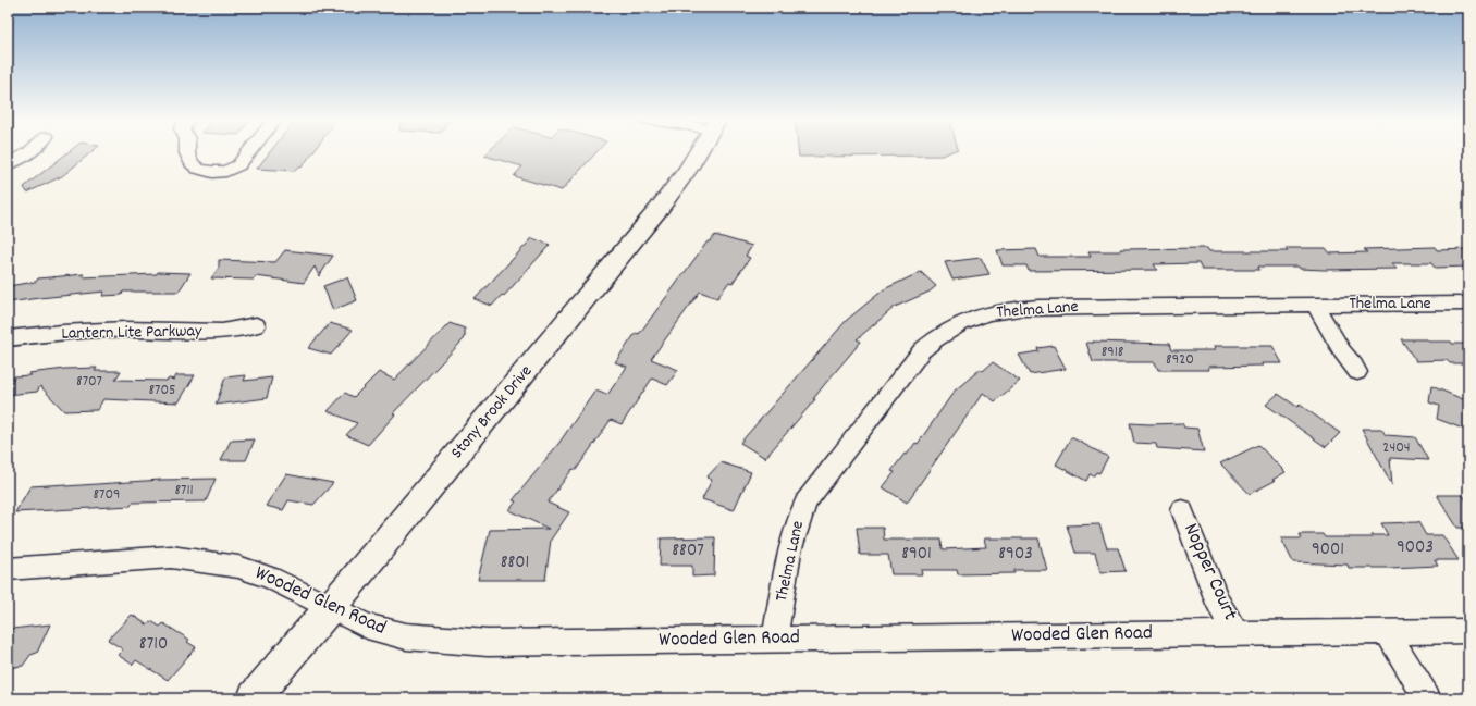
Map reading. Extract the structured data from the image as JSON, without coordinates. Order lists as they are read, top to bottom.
{
  "streets": {
    "street": [
      "Thelma Lane",
      "Lantern Lite Parkway",
      "Stony Brook Drive",
      "Nopper Court",
      "Wooded Glen Road"
    ]
  },
  "crossings": [
    ["Thelma Lane", "Wooded Glen Road"],
    ["Stony Brook Drive", "Wooded Glen Road"],
    ["Nopper Court", "Wooded Glen Road"]
  ],
  "house_numbers": [
    "8918",
    "8920",
    "8707",
    "8705",
    "2404",
    "8711",
    "8709",
    "9003",
    "9001",
    "8807",
    "8901",
    "8903",
    "8801",
    "8710"
  ]
}
